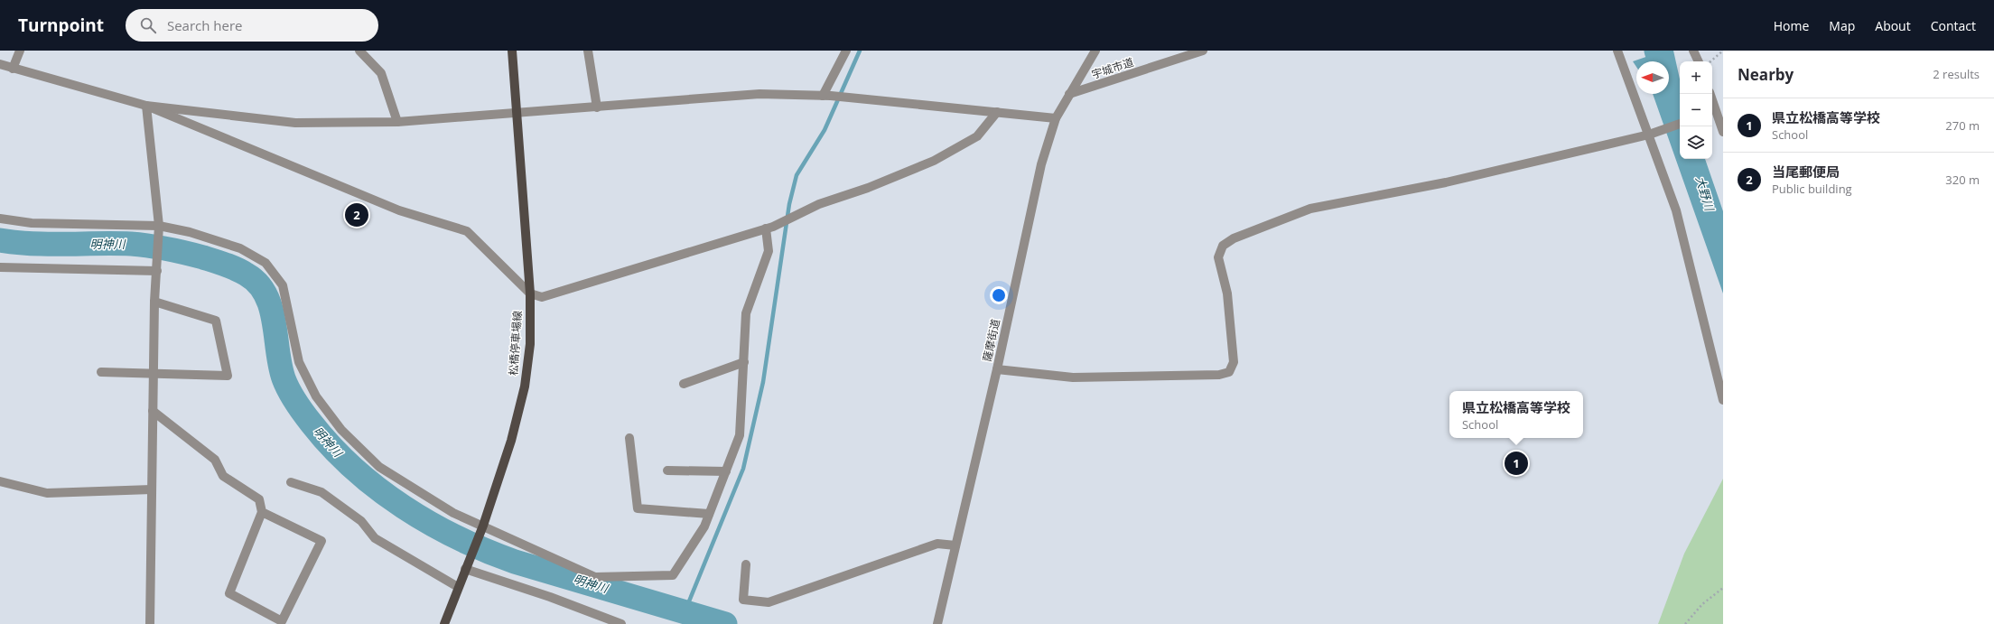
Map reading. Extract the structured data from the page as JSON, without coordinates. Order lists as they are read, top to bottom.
{
  "streets": {
    "main road": ["松橋停車場線"],
    "street": ["宇城市道", "薩摩街道"]
  },
  "crossings": [
    ["宇城市道", "薩摩街道"]
  ],
  "water": ["大野川", "明神川"],
  "north": "left",
  "page": {
    "header": "Turnpoint",
    "search": "Search here",
    "nav": [
      "Home",
      "Map",
      "About",
      "Contact"
    ],
    "heading": ["Nearby", "2 results"],
    "map_buttons": ["+", "−"],
    "list": [
      {
        "mark": "1",
        "name": "県立松橋高等学校",
        "note": "School",
        "value": "270 m"
      },
      {
        "mark": "2",
        "name": "当尾郵便局",
        "note": "Public building",
        "value": "320 m"
      }
    ],
    "pins": ["2", "1"],
    "popup": ["県立松橋高等学校", "School"]
  }
}
